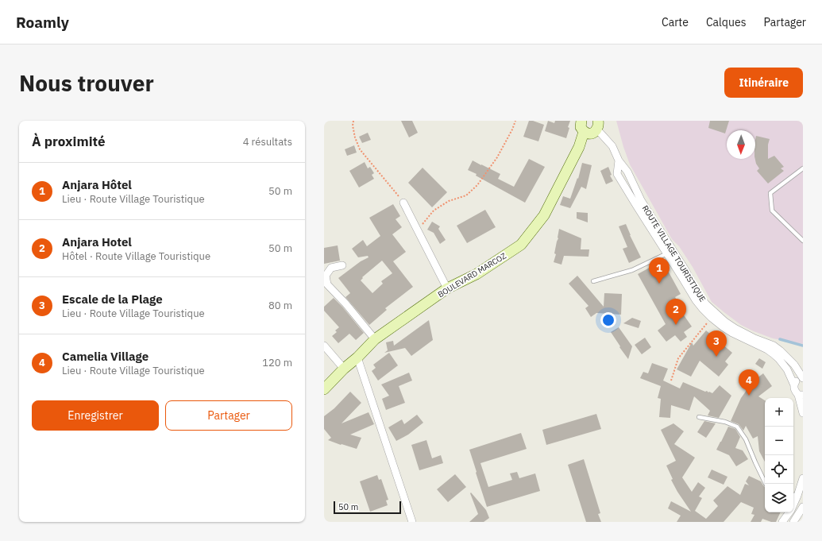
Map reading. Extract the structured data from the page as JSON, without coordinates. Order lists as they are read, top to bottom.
{
  "streets": {
    "main road": ["BOULEVARD MARCOZ"],
    "street": ["ROUTE VILLAGE TOURISTIQUE"]
  },
  "scale_bar": "50 m",
  "north": "bottom",
  "page": {
    "header": "Roamly",
    "nav": ["Carte", "Calques", "Partager"],
    "buttons": [
      "Itinéraire",
      ["Enregistrer", "Partager"]
    ],
    "title": "Nous trouver",
    "heading": ["À proximité", "4 résultats"],
    "list": [
      {
        "mark": "1",
        "name": "Anjara Hôtel",
        "note": "Lieu · Route Village Touristique",
        "value": "50 m"
      },
      {
        "mark": "2",
        "name": "Anjara Hotel",
        "note": "Hôtel · Route Village Touristique",
        "value": "50 m"
      },
      {
        "mark": "3",
        "name": "Escale de la Plage",
        "note": "Lieu · Route Village Touristique",
        "value": "80 m"
      },
      {
        "mark": "4",
        "name": "Camelia Village",
        "note": "Lieu · Route Village Touristique",
        "value": "120 m"
      }
    ],
    "pins": [
      "1",
      "2",
      "3",
      "4"
    ],
    "map_buttons": ["+", "−"],
    "scale": "50 m"
  }
}
